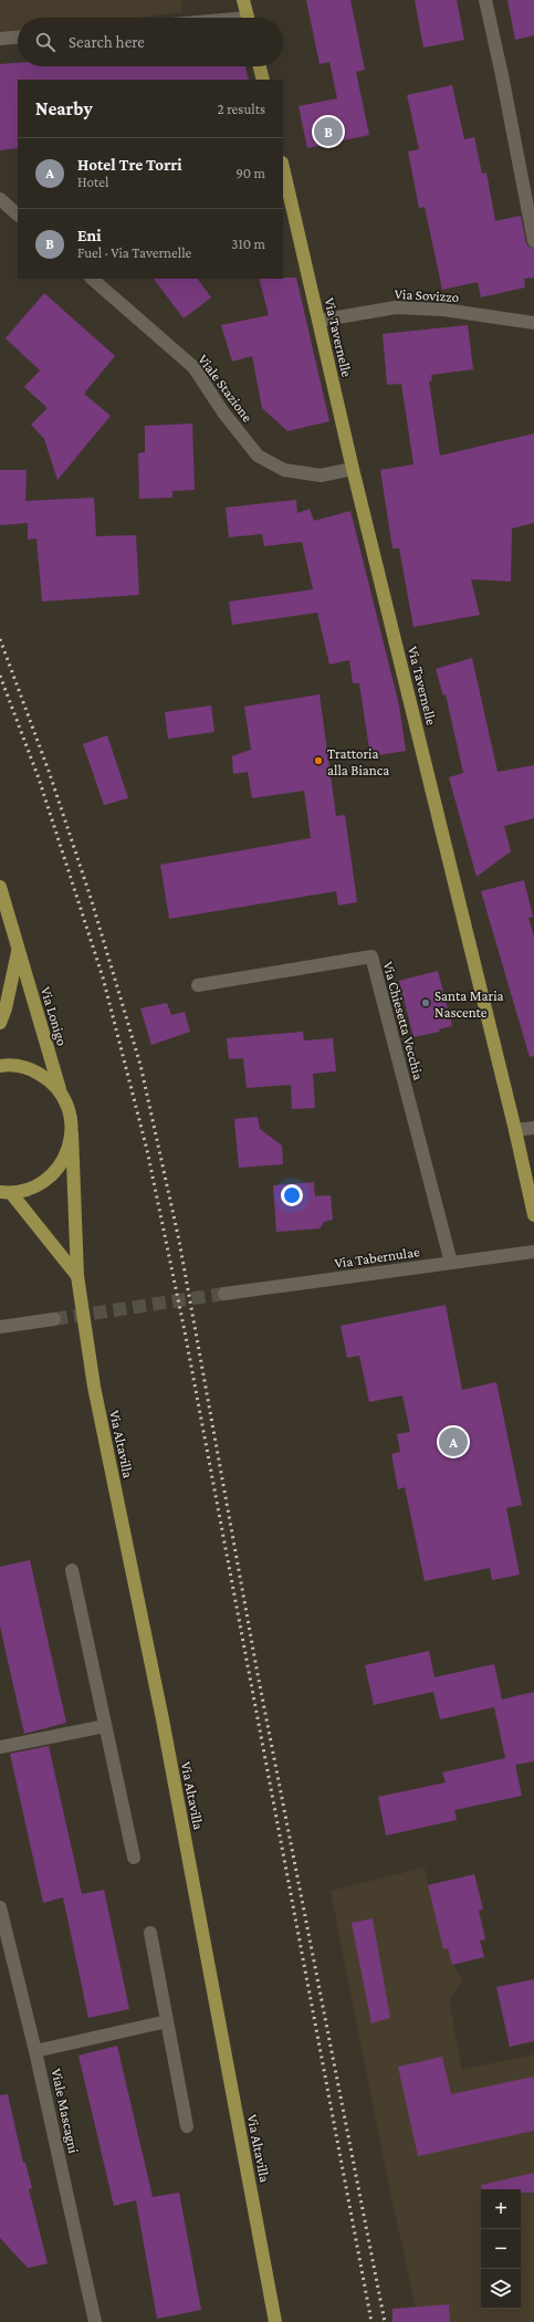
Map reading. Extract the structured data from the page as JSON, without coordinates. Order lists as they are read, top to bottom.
{
  "streets": {
    "main road": ["Via Tavernelle", "Via Lonigo", "Via Altavilla"],
    "street": [
      "Via Sovizzo",
      "Viale Stazione",
      "Via Chiesetta Vecchia",
      "Via Tabernulae",
      "Viale Mascagni"
    ]
  },
  "crossings": [
    ["Via Sovizzo", "Via Tavernelle"],
    ["Via Tavernelle", "Viale Stazione"],
    ["Via Chiesetta Vecchia", "Via Tabernulae"]
  ],
  "places": ["Trattoria alla Bianca", "Santa Maria Nascente"],
  "page": {
    "search": "Search here",
    "heading": ["Nearby", "2 results"],
    "pins": ["B", "A"],
    "list": [
      {
        "mark": "A",
        "name": "Hotel Tre Torri",
        "note": "Hotel",
        "value": "90 m"
      },
      {
        "mark": "B",
        "name": "Eni",
        "note": "Fuel · Via Tavernelle",
        "value": "310 m"
      }
    ],
    "map_buttons": ["+", "−"]
  }
}
